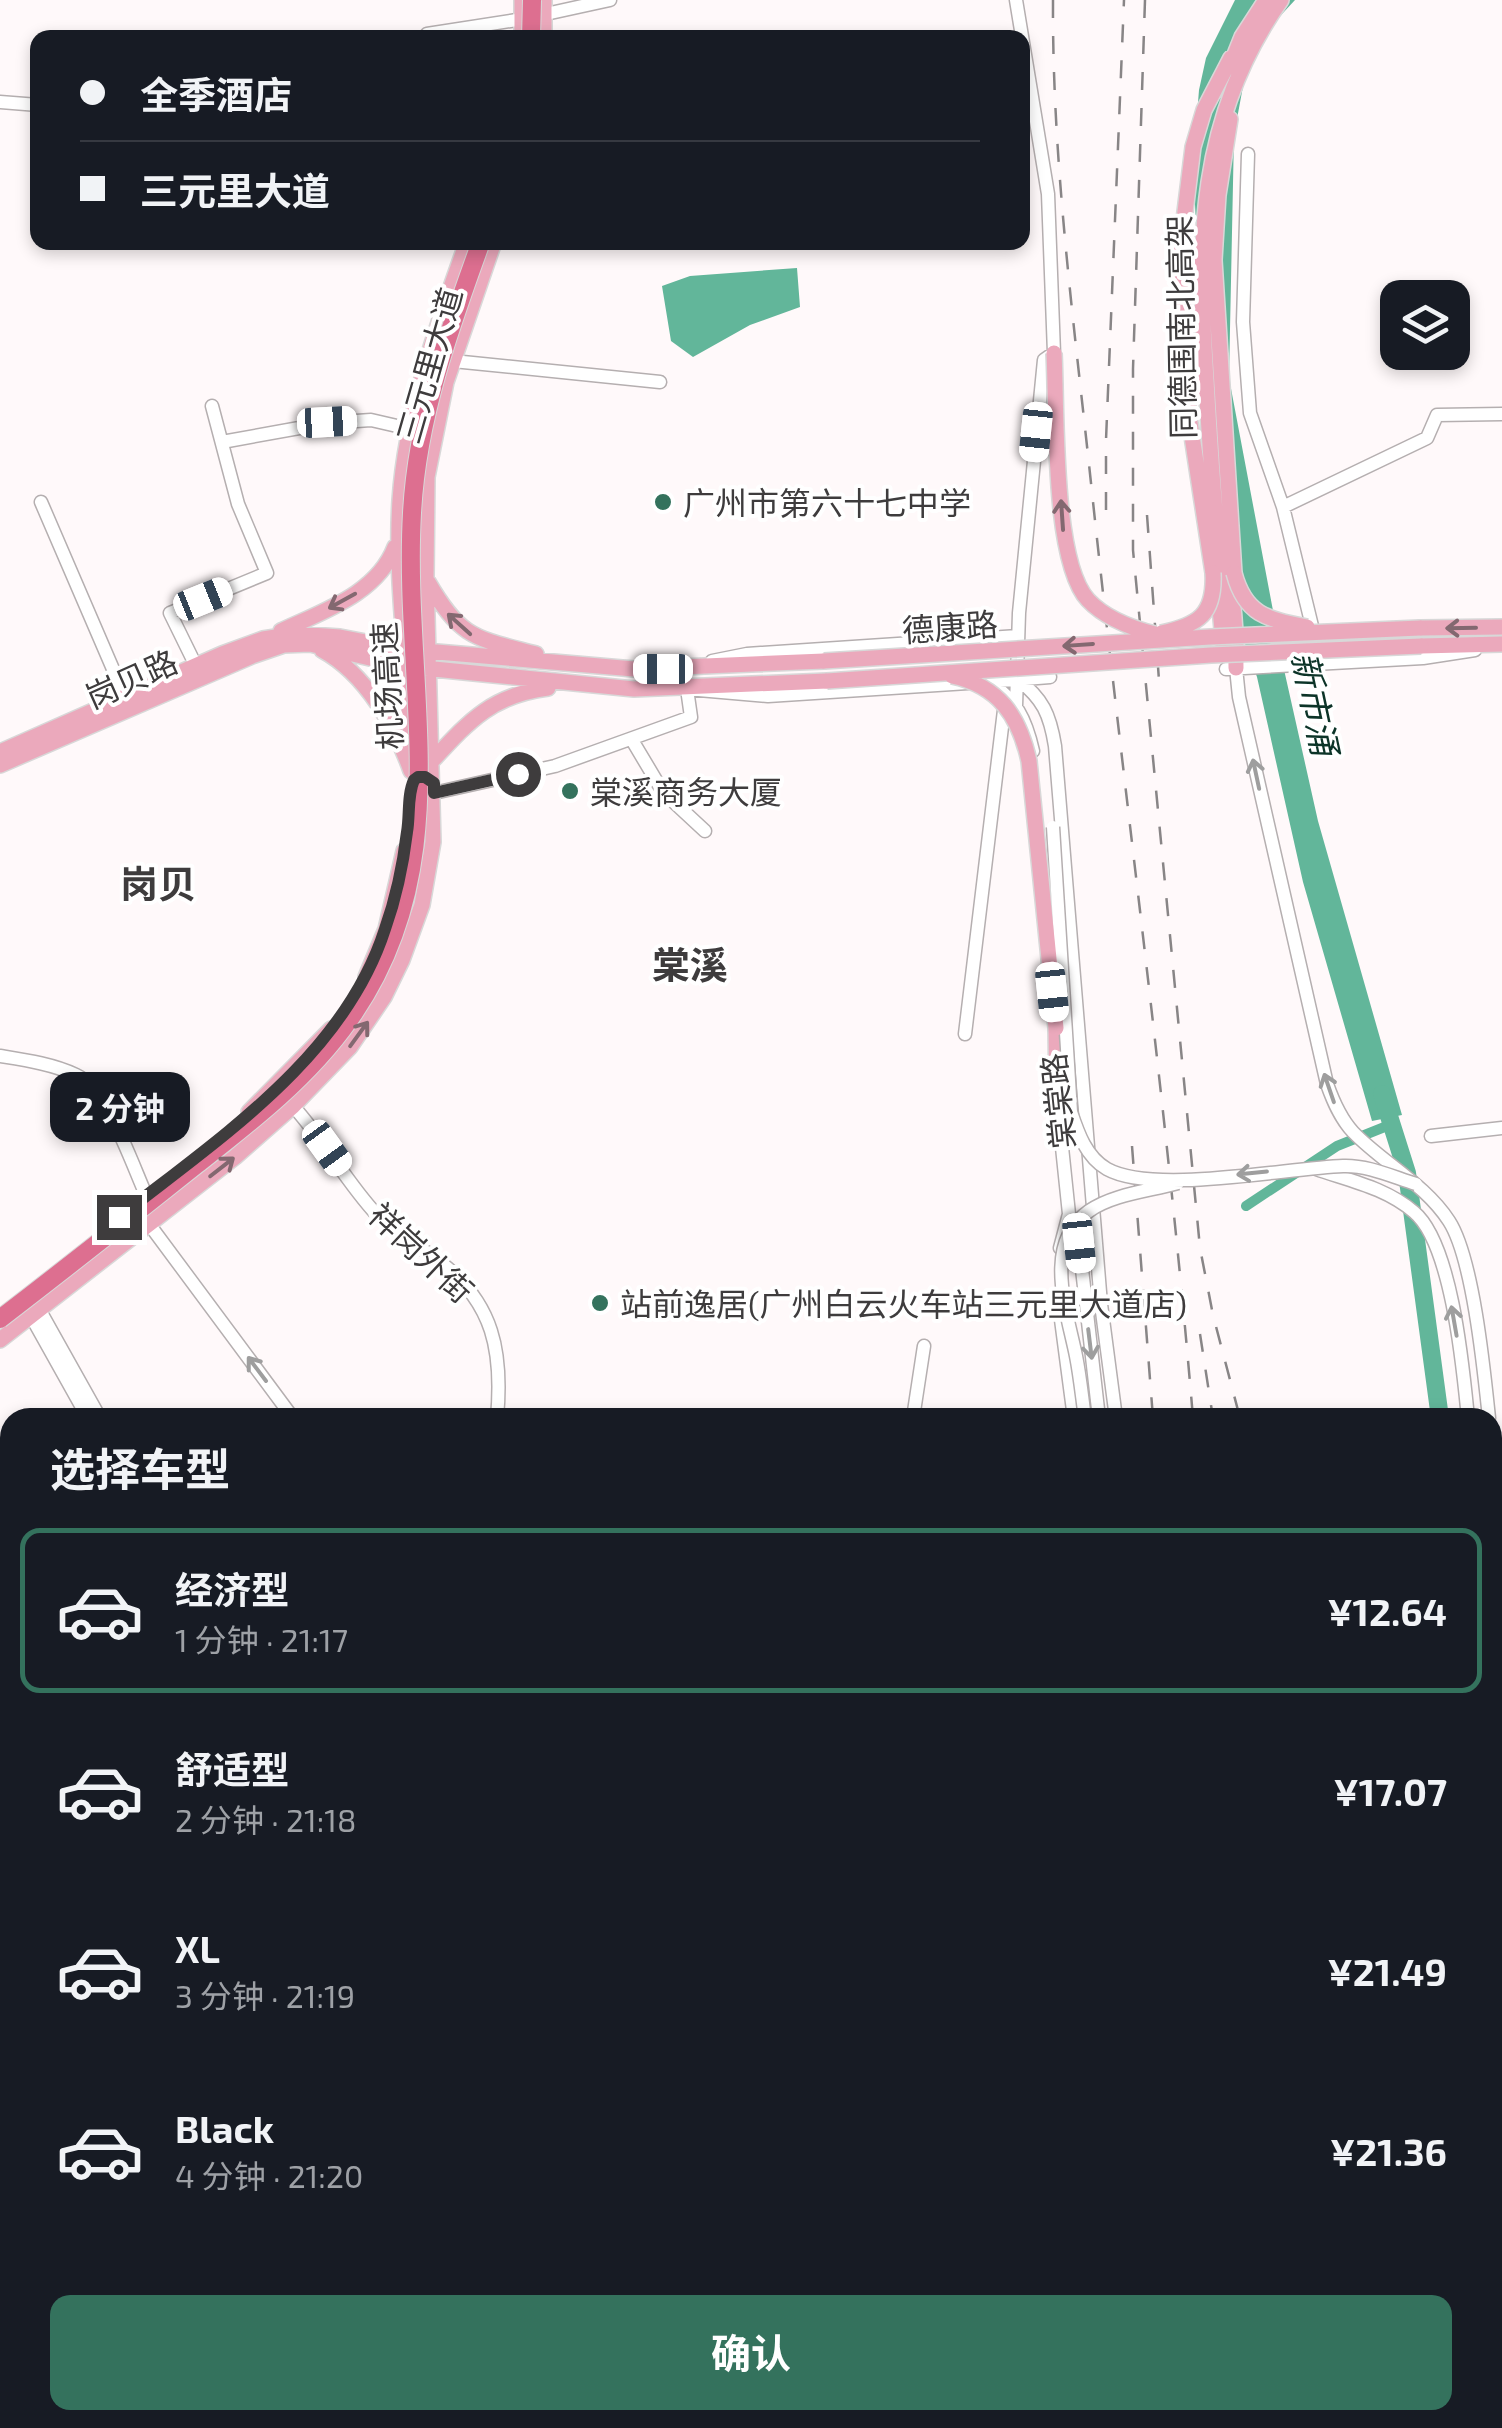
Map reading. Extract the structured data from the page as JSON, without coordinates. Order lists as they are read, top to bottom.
{
  "streets": {
    "highway": ["机场高速"],
    "main road": [
      "同德围南北高架",
      "三元里大道",
      "德康路",
      "岗贝路"
    ],
    "street": ["棠棠路", "祥岗外街"]
  },
  "crossings": [
    ["三元里大道", "德康路"],
    ["三元里大道", "岗贝路"],
    ["三元里大道", "祥岗外街"],
    ["德康路", "岗贝路"]
  ],
  "districts": ["岗贝", "棠溪"],
  "water": ["新市涌"],
  "places": ["广州市第六十七中学", "棠溪商务大厦", "站前逸居(广州白云火车站三元里大道店)"],
  "page": {
    "banner": ["全季酒店", "三元里大道"],
    "bubble": "2 分钟",
    "heading": "选择车型",
    "list": [
      {
        "name": "经济型",
        "note": "1 分钟 · 21:17",
        "value": "¥12.64"
      },
      {
        "name": "舒适型",
        "note": "2 分钟 · 21:18",
        "value": "¥17.07"
      },
      {
        "name": "XL",
        "note": "3 分钟 · 21:19",
        "value": "¥21.49"
      },
      {
        "name": "Black",
        "note": "4 分钟 · 21:20",
        "value": "¥21.36"
      }
    ],
    "buttons": "确认"
  }
}
